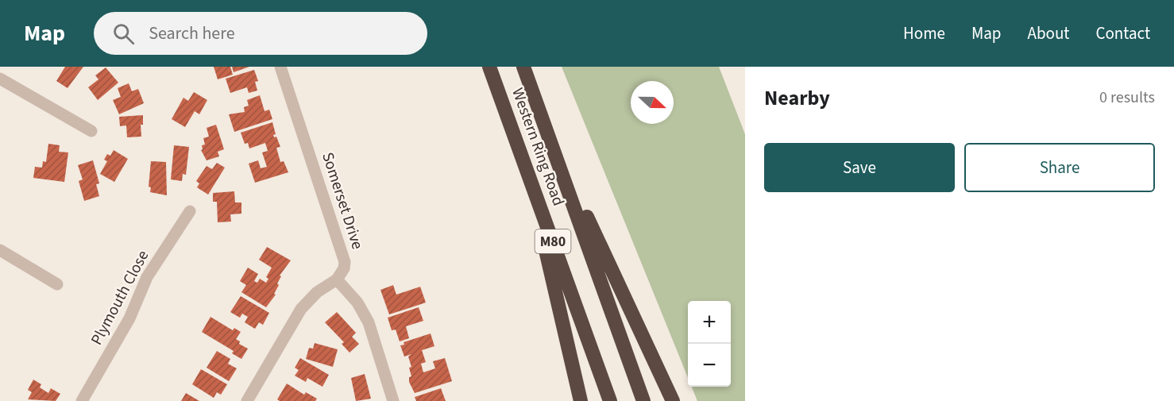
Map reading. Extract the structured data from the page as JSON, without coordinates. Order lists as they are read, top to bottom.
{
  "streets": {
    "highway": ["Western Ring Road", "M80"],
    "street": ["Somerset Drive", "Plymouth Close"]
  },
  "north": "right",
  "page": {
    "header": "Map",
    "search": "Search here",
    "nav": [
      "Home",
      "Map",
      "About",
      "Contact"
    ],
    "heading": ["Nearby", "0 results"],
    "buttons": ["Save", "Share"],
    "map_buttons": ["+", "−"]
  }
}
